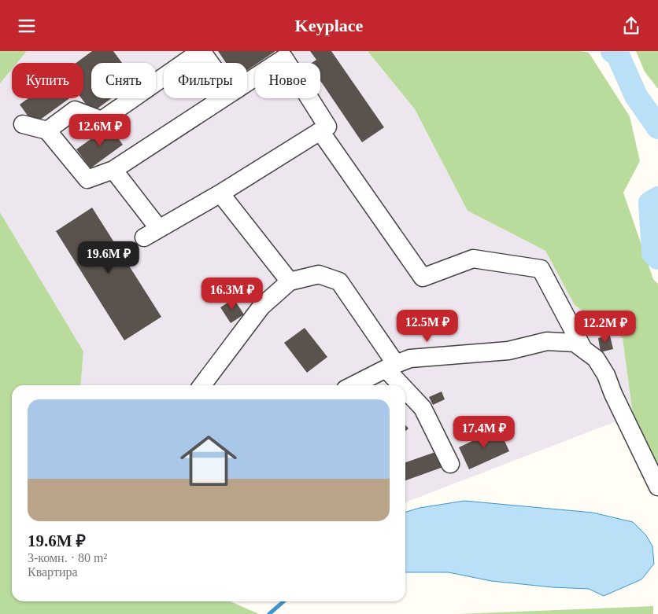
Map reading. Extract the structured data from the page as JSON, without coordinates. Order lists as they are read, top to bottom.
{
  "page": {
    "header": "Keyplace",
    "chip": [
      "Купить",
      "Снять",
      "Фильтры",
      "Новое"
    ],
    "price": [
      "12.6M ₽",
      "19.6M ₽",
      "16.3M ₽",
      "12.5M ₽",
      "12.2M ₽",
      "17.4M ₽"
    ],
    "list": [
      {
        "name": "19.6M ₽",
        "note": "3-комн. · 80 m² · Квартира"
      }
    ]
  }
}
